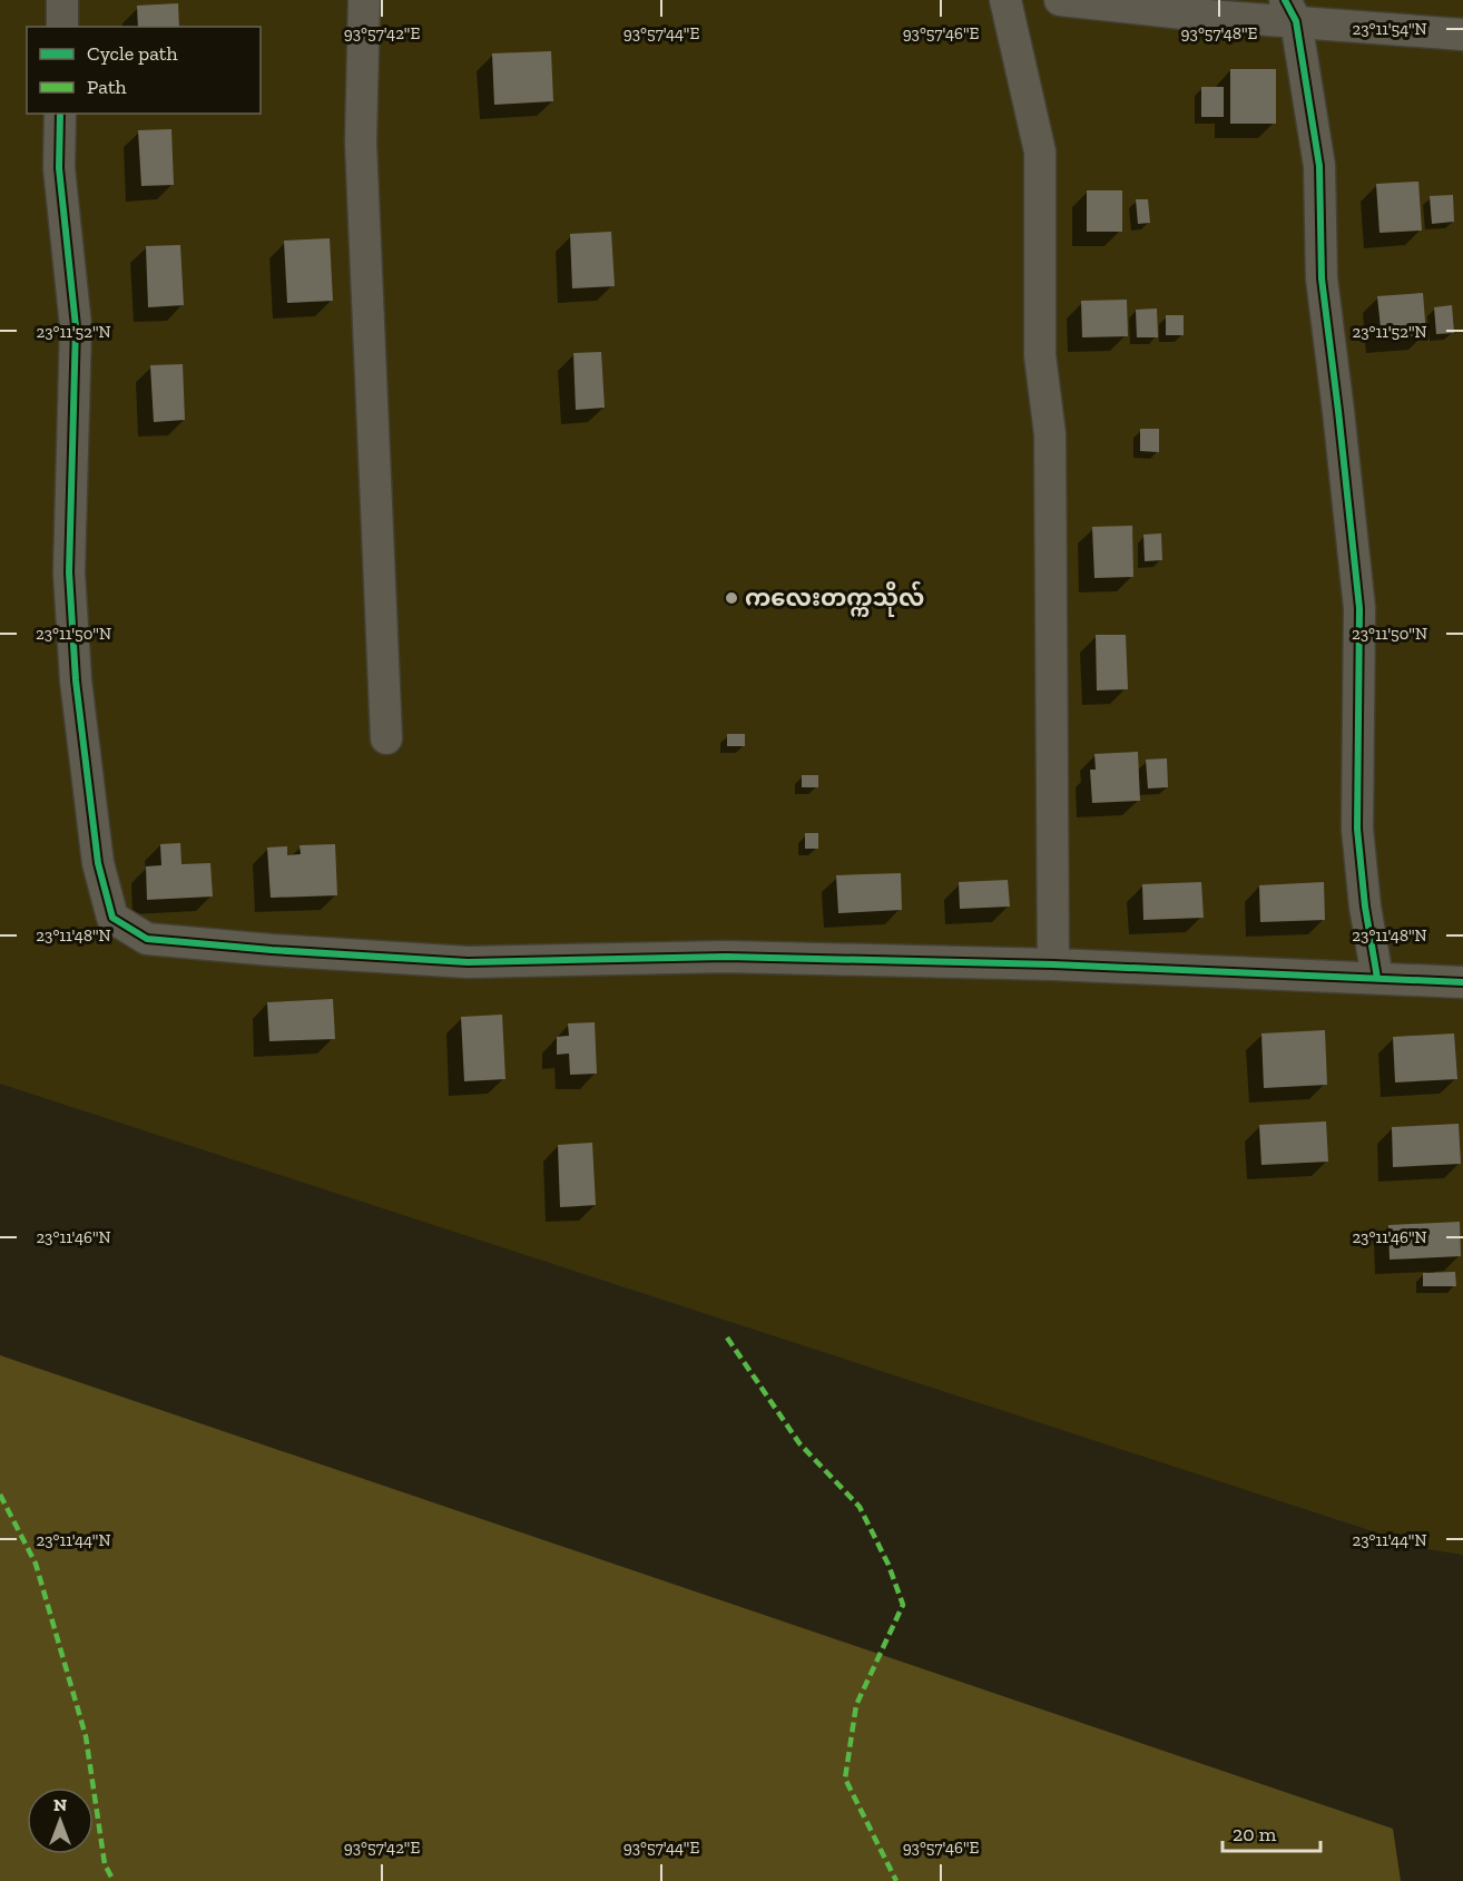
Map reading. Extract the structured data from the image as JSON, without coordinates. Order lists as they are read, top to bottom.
{
  "places": ["ကလေးတက္ကသိုလ်"],
  "legend": ["Cycle path", "Path"],
  "scale_bar": "20 m",
  "north": "top",
  "coordinates": [
    "23°11'54\"N",
    "93°57'42\"E",
    "93°57'44\"E",
    "93°57'46\"E",
    "93°57'48\"E",
    "23°11'52\"N",
    "23°11'50\"N",
    "23°11'48\"N",
    "23°11'46\"N",
    "23°11'44\"N"
  ]
}
